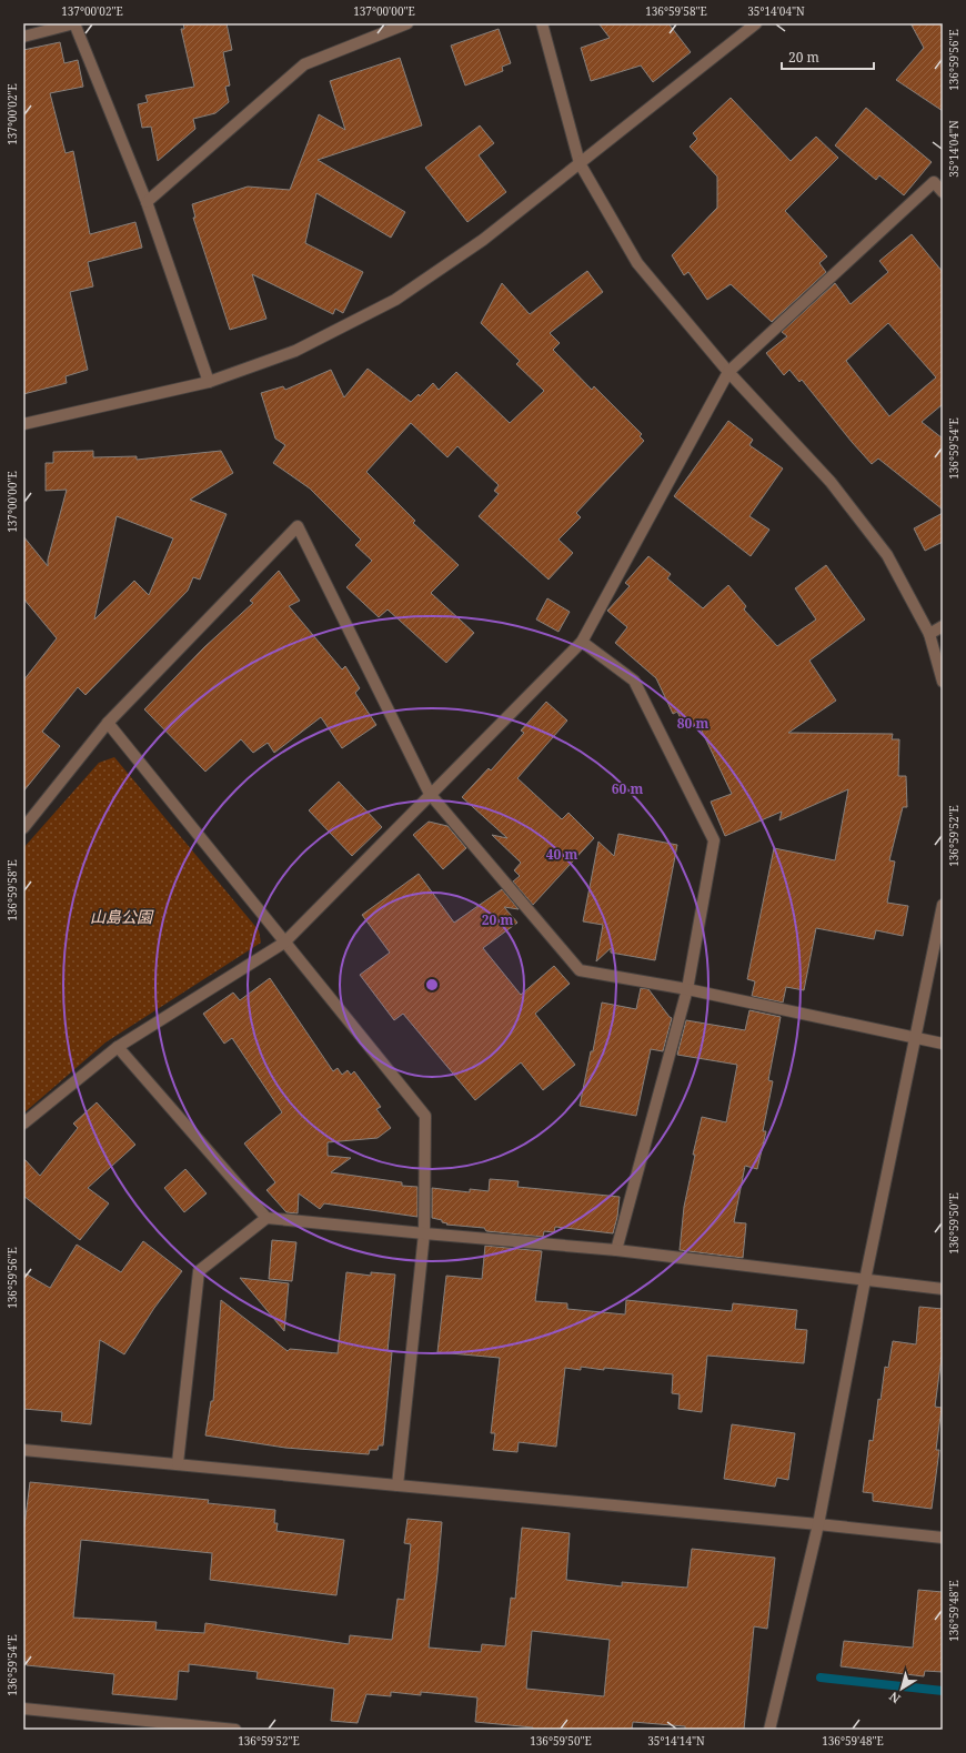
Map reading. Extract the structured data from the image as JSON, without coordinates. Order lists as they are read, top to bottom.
{
  "parks": ["山島公園"],
  "scale_bar": "20 m",
  "north": "bottom left",
  "coordinates": [
    "137°00'02\"E",
    "137°00'00\"E",
    "136°59'58\"E",
    "35°14'04\"N",
    "136°59'56\"E",
    "136°59'54\"E",
    "136°59'52\"E",
    "136°59'50\"E",
    "136°59'48\"E",
    "35°14'14\"N"
  ],
  "rings": [
    "80 m",
    "60 m",
    "40 m",
    "20 m"
  ]
}
